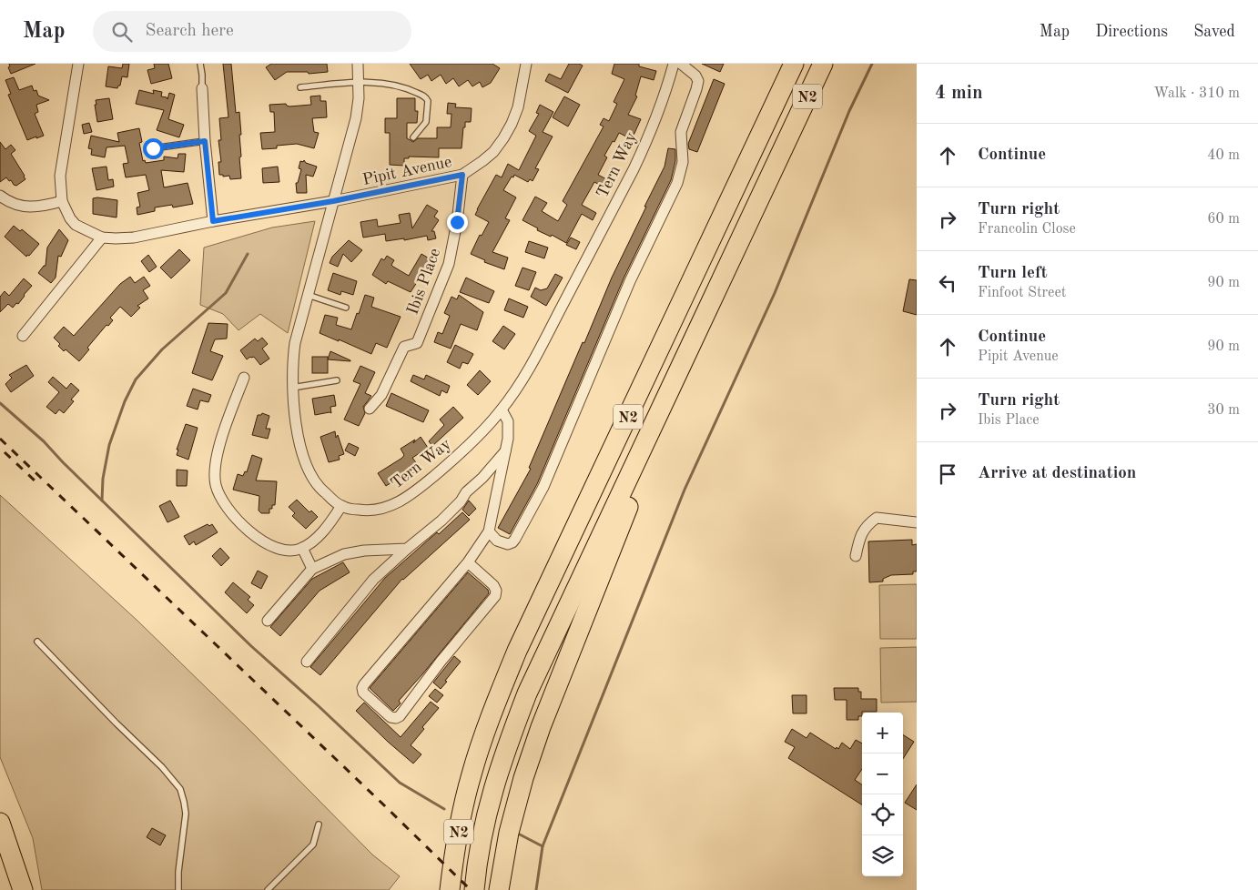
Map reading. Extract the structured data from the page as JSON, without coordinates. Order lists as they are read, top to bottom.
{
  "streets": {
    "highway": ["N2"],
    "street": ["Tern Way", "Pipit Avenue", "Ibis Place"]
  },
  "crossings": [
    ["Tern Way", "Pipit Avenue"],
    ["Pipit Avenue", "Ibis Place"]
  ],
  "page": {
    "header": "Map",
    "search": "Search here",
    "nav": ["Map", "Directions", "Saved"],
    "heading": ["4 min", "Walk · 310 m"],
    "list": [
      ["Continue", "40 m"],
      ["Turn right", "Francolin Close", "60 m"],
      ["Turn left", "Finfoot Street", "90 m"],
      ["Continue", "Pipit Avenue", "90 m"],
      ["Turn right", "Ibis Place", "30 m"],
      "Arrive at destination"
    ],
    "map_buttons": ["+", "−"]
  }
}
